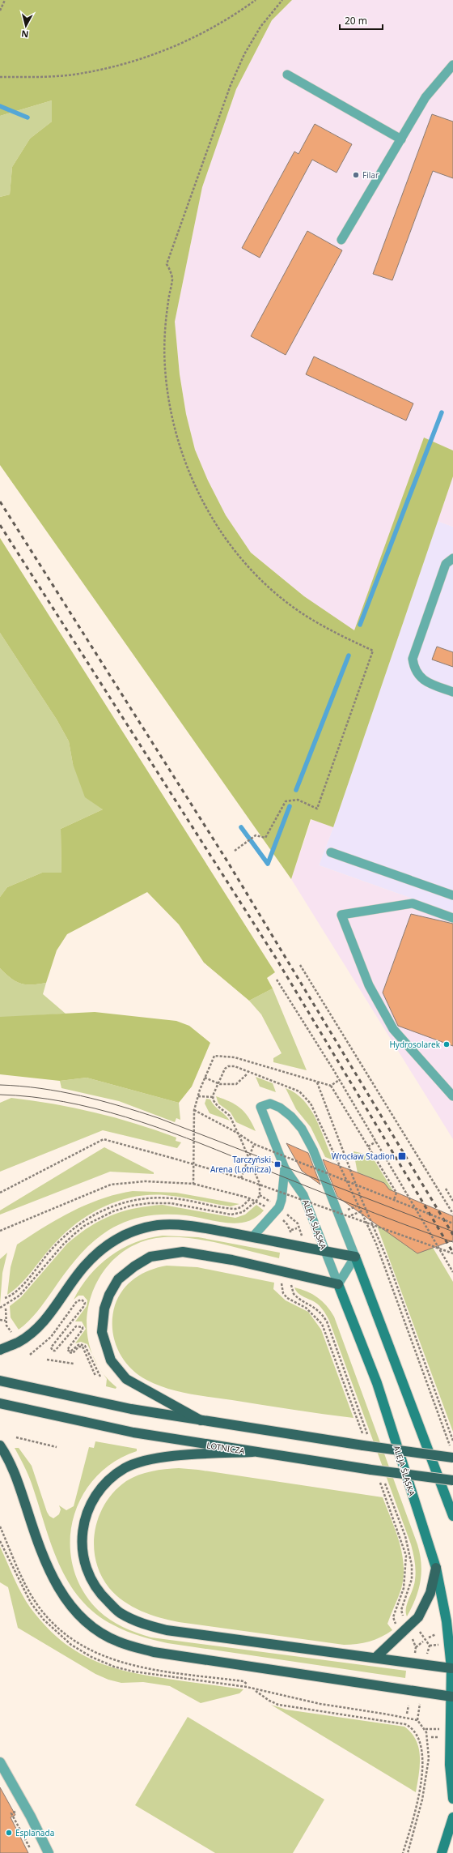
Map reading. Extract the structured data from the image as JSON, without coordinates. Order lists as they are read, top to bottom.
{
  "streets": {
    "main road": ["LOTNICZA"],
    "street": ["ALEJA ŚLĄSKA"]
  },
  "places": {
    "other": ["Filar", "Hydrosolarek", "Esplanada"],
    "transit": ["Wrocław Stadion", "Tarczyński Arena (Lotnicza)"]
  },
  "scale_bar": "20 m",
  "north": "bottom"
}
